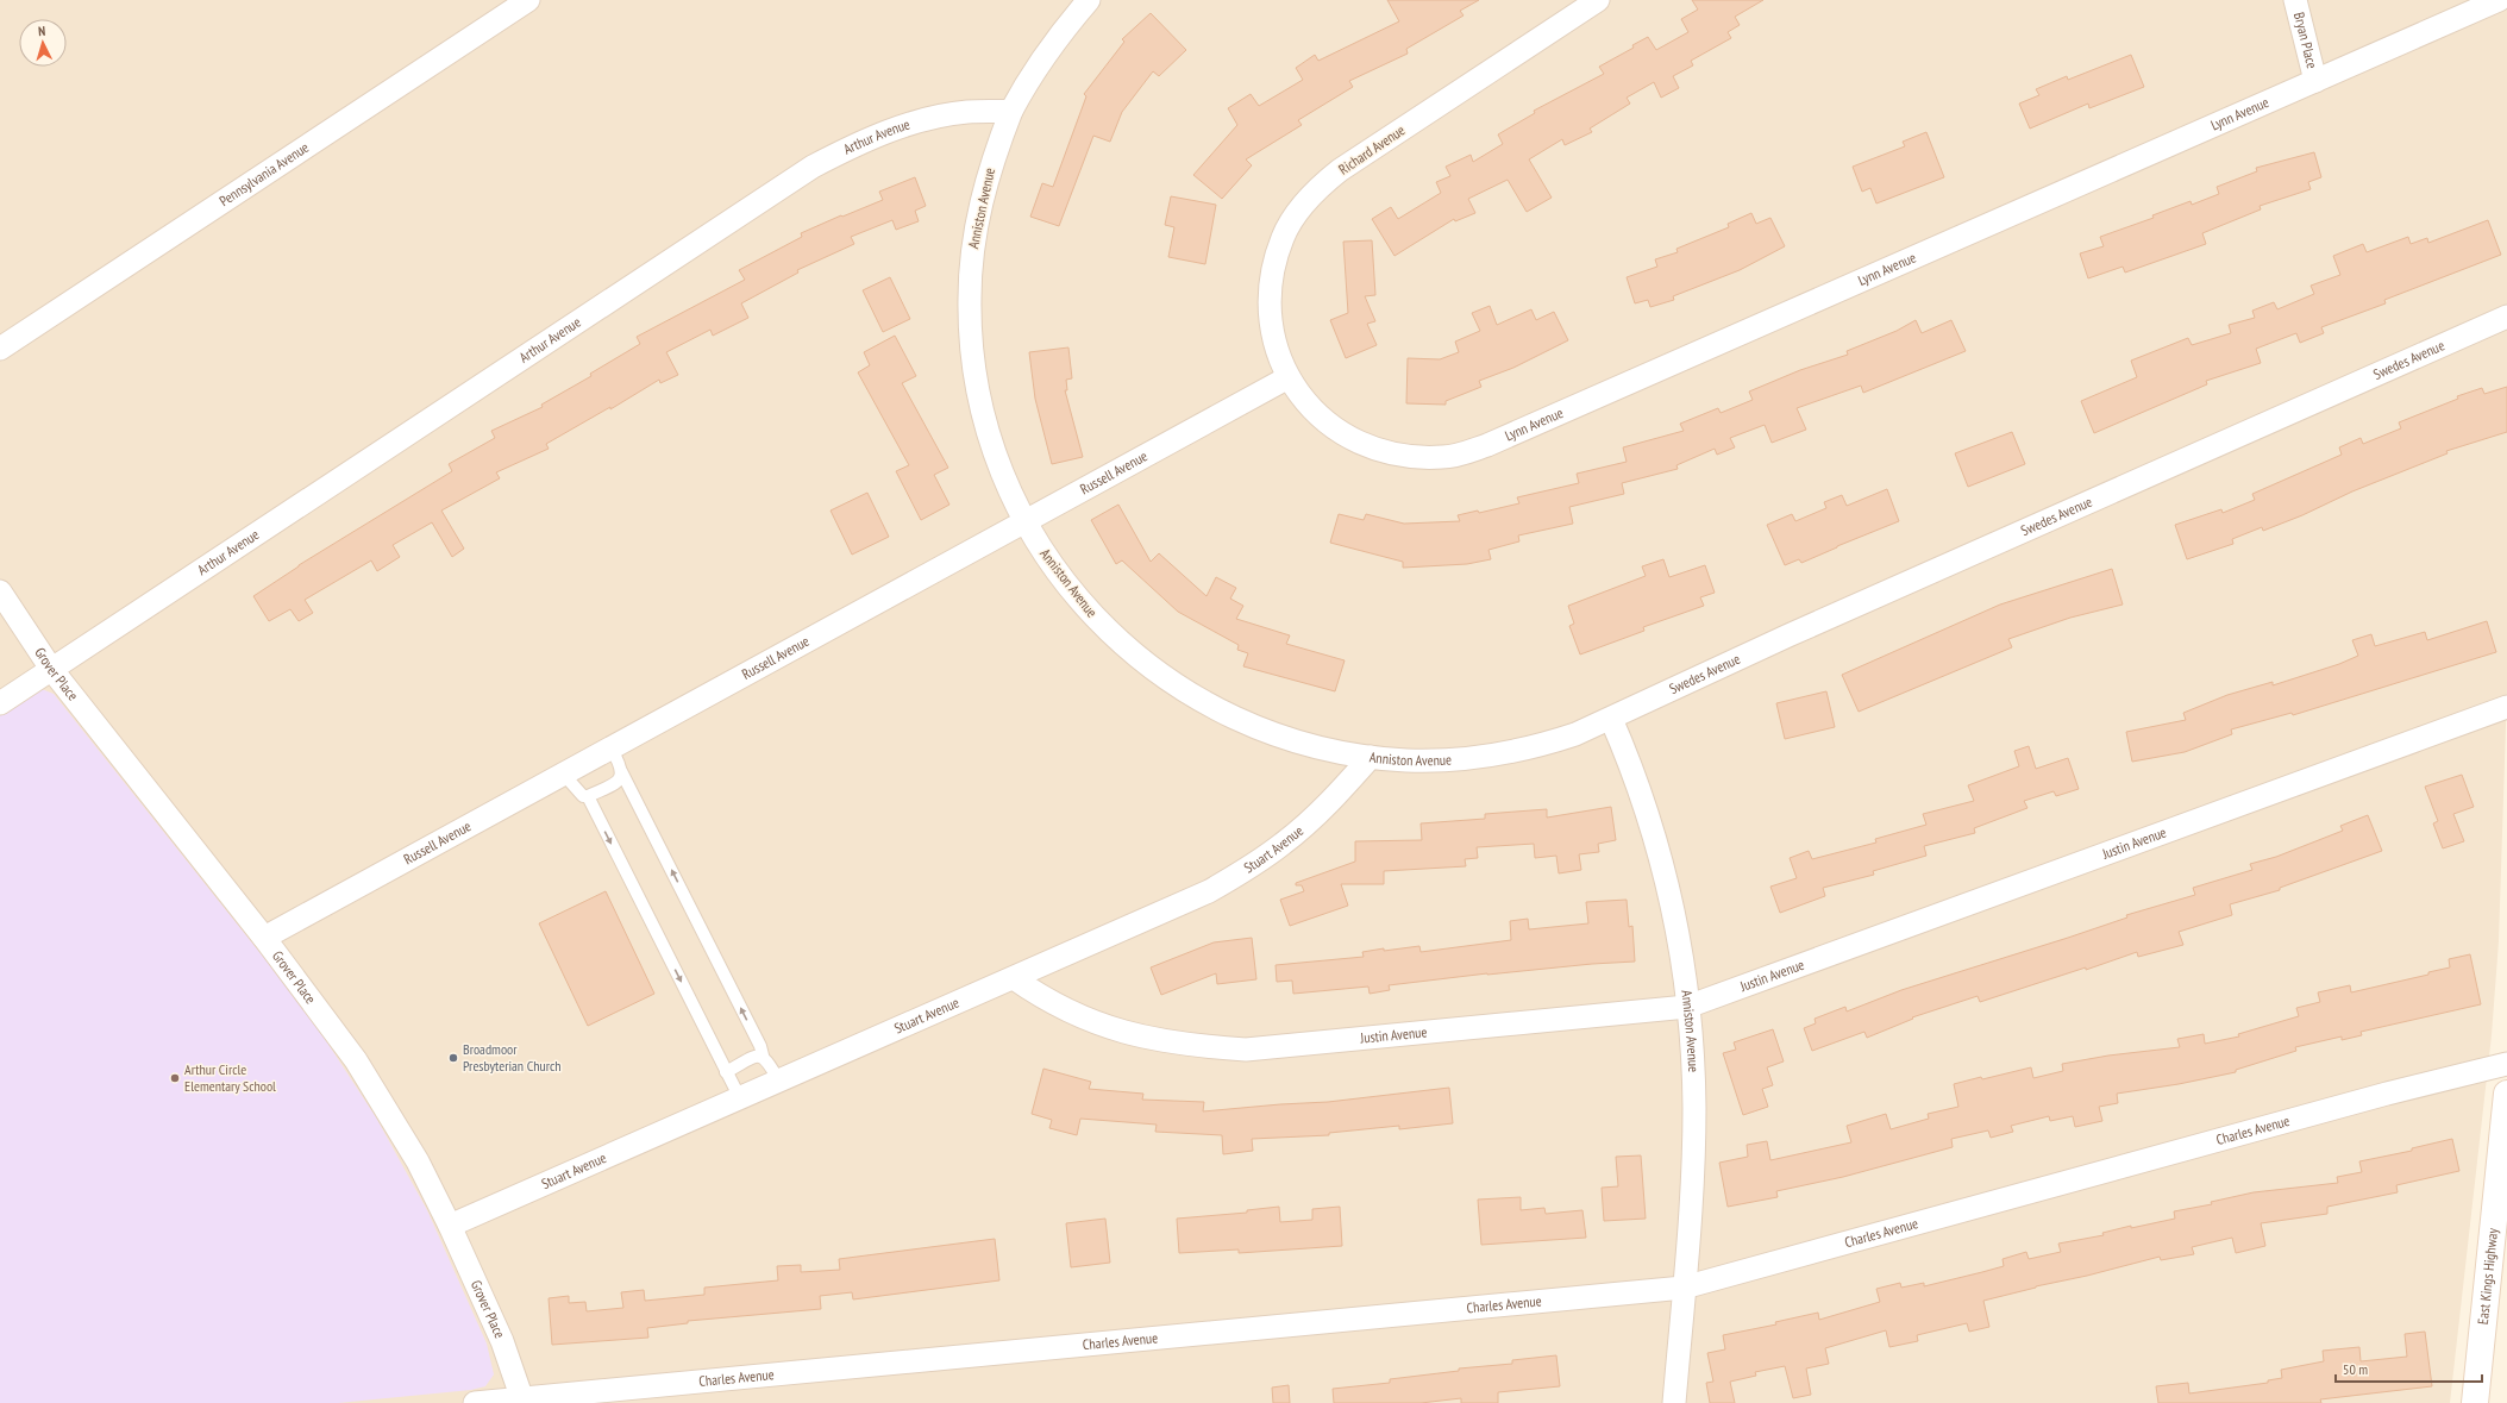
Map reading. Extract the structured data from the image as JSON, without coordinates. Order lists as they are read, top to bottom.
{
  "streets": {
    "main road": ["East Kings Highway"],
    "street": [
      "Bryan Place",
      "Lynn Avenue",
      "Arthur Avenue",
      "Richard Avenue",
      "Pennsylvania Avenue",
      "Anniston Avenue",
      "Swedes Avenue",
      "Russell Avenue",
      "Grover Place",
      "Justin Avenue",
      "Stuart Avenue",
      "Charles Avenue"
    ]
  },
  "crossings": [
    ["Bryan Place", "Lynn Avenue"],
    ["Lynn Avenue", "Richard Avenue"],
    ["Lynn Avenue", "Russell Avenue"],
    ["Arthur Avenue", "Anniston Avenue"],
    ["Arthur Avenue", "Grover Place"],
    ["Richard Avenue", "Russell Avenue"],
    ["Anniston Avenue", "Swedes Avenue"],
    ["Anniston Avenue", "Russell Avenue"],
    ["Anniston Avenue", "Justin Avenue"],
    ["Anniston Avenue", "Stuart Avenue"],
    ["Anniston Avenue", "Charles Avenue"],
    ["Russell Avenue", "Grover Place"],
    ["Grover Place", "Stuart Avenue"],
    ["Grover Place", "Charles Avenue"],
    ["Justin Avenue", "Stuart Avenue"]
  ],
  "places": ["Broadmoor Presbyterian Church", "Arthur Circle Elementary School"],
  "scale_bar": "50 m",
  "north": "top"
}
